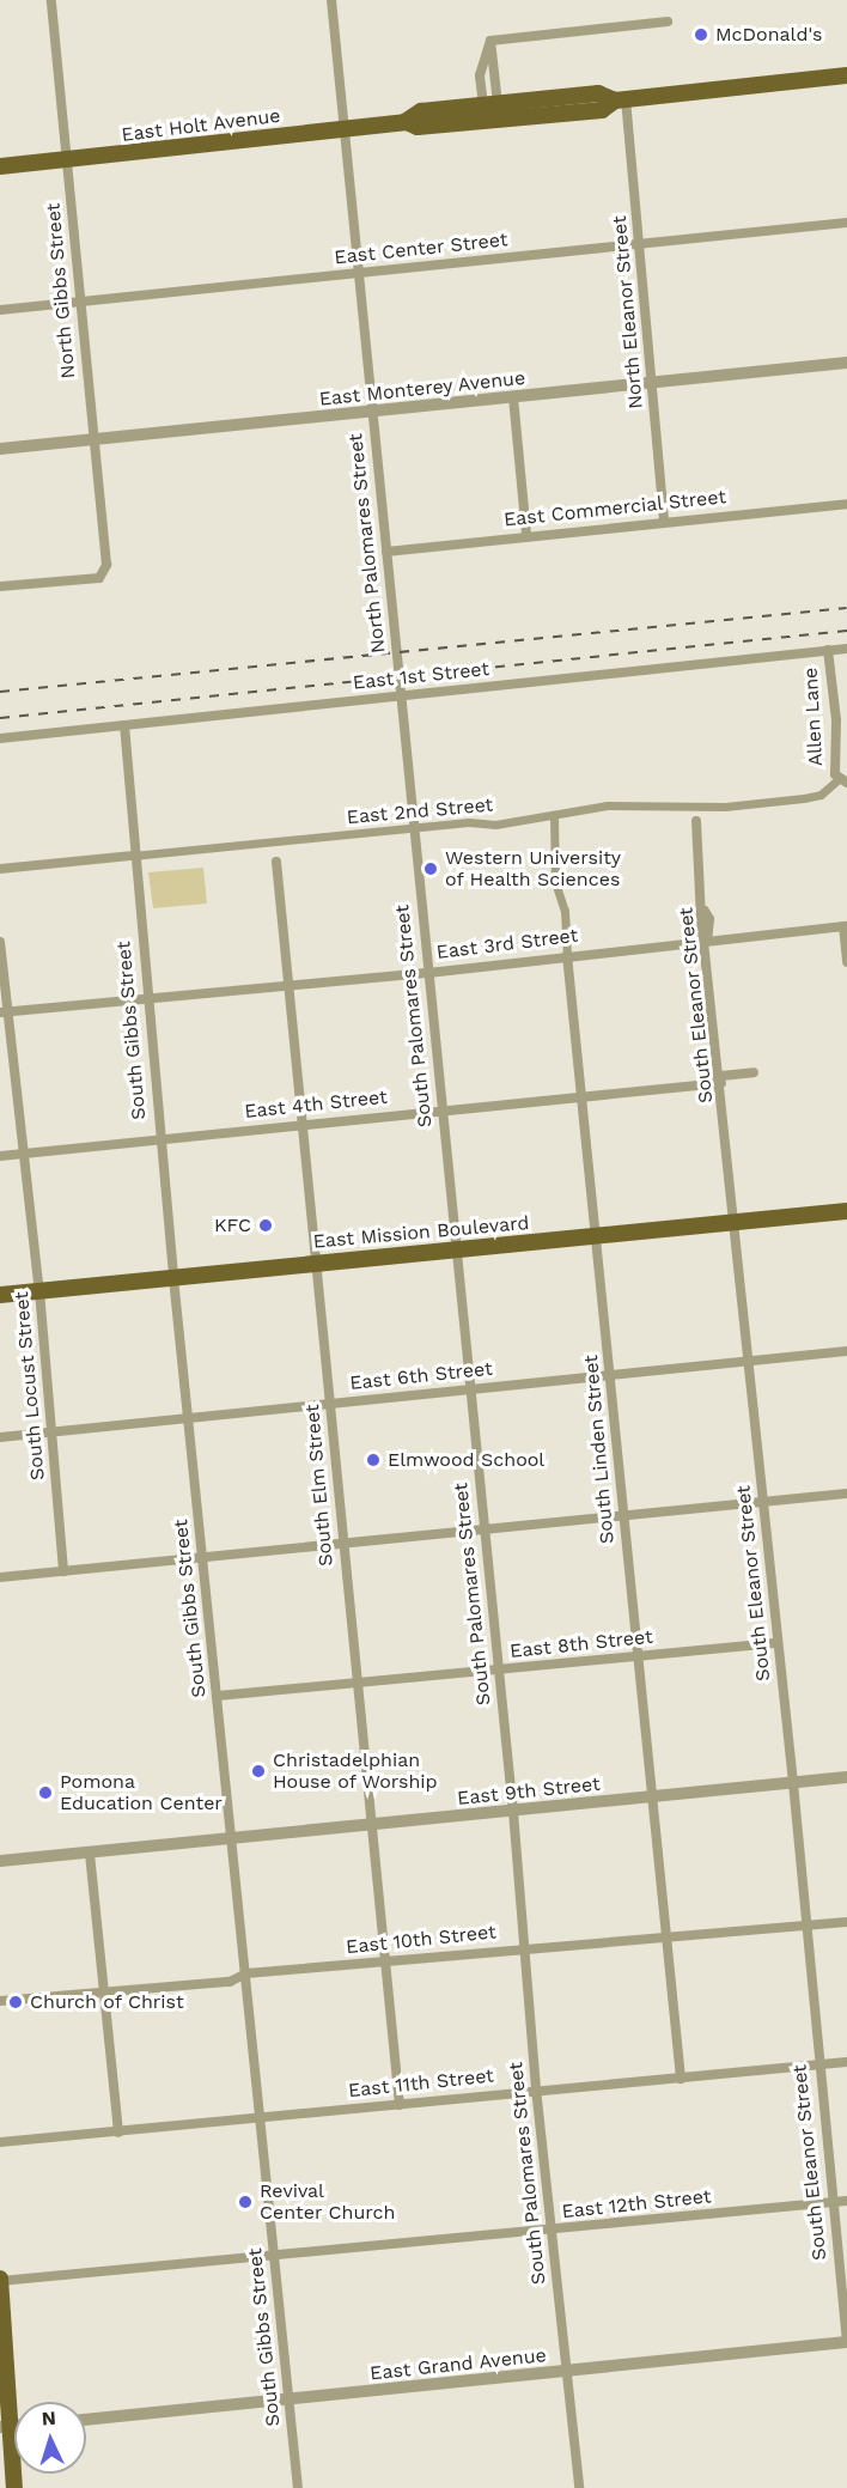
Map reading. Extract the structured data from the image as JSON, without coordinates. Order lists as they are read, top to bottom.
{
  "streets": {
    "main road": ["East Holt Avenue", "East Mission Boulevard"],
    "street": [
      "East Center Street",
      "North Gibbs Street",
      "North Eleanor Street",
      "East Monterey Avenue",
      "East Commercial Street",
      "North Palomares Street",
      "East 1st Street",
      "Allen Lane",
      "East 2nd Street",
      "East 3rd Street",
      "South Eleanor Street",
      "South Palomares Street",
      "South Gibbs Street",
      "East 4th Street",
      "East 6th Street",
      "South Locust Street",
      "South Linden Street",
      "South Elm Street",
      "East 8th Street",
      "East 9th Street",
      "East 10th Street",
      "East 11th Street",
      "East 12th Street",
      "East Grand Avenue"
    ]
  },
  "crossings": [
    ["East Holt Avenue", "North Gibbs Street"],
    ["East Holt Avenue", "North Eleanor Street"],
    ["East Holt Avenue", "North Palomares Street"],
    ["East Center Street", "North Gibbs Street"],
    ["East Center Street", "North Eleanor Street"],
    ["East Center Street", "North Palomares Street"],
    ["North Gibbs Street", "East Monterey Avenue"],
    ["North Eleanor Street", "East Monterey Avenue"],
    ["North Eleanor Street", "East Commercial Street"],
    ["East Monterey Avenue", "North Palomares Street"],
    ["East Commercial Street", "North Palomares Street"],
    ["North Palomares Street", "East 1st Street"],
    ["North Palomares Street", "South Palomares Street"],
    ["East 1st Street", "Allen Lane"],
    ["East 1st Street", "South Palomares Street"],
    ["East 1st Street", "South Gibbs Street"],
    ["Allen Lane", "East 2nd Street"],
    ["East 2nd Street", "South Palomares Street"],
    ["East 2nd Street", "South Gibbs Street"],
    ["East 2nd Street", "South Linden Street"],
    ["East 3rd Street", "South Eleanor Street"],
    ["East 3rd Street", "South Palomares Street"],
    ["East 3rd Street", "South Gibbs Street"],
    ["East 3rd Street", "South Locust Street"],
    ["East 3rd Street", "South Linden Street"],
    ["East 3rd Street", "South Elm Street"],
    ["South Eleanor Street", "East 4th Street"],
    ["South Eleanor Street", "East Mission Boulevard"],
    ["South Eleanor Street", "East 6th Street"],
    ["South Eleanor Street", "East 8th Street"],
    ["South Eleanor Street", "East 9th Street"],
    ["South Eleanor Street", "East 10th Street"],
    ["South Eleanor Street", "East 11th Street"],
    ["South Eleanor Street", "East 12th Street"],
    ["South Eleanor Street", "East Grand Avenue"],
    ["South Palomares Street", "East 4th Street"],
    ["South Palomares Street", "East Mission Boulevard"],
    ["South Palomares Street", "East 6th Street"],
    ["South Palomares Street", "East 8th Street"],
    ["South Palomares Street", "East 9th Street"],
    ["South Palomares Street", "East 10th Street"],
    ["South Palomares Street", "East 11th Street"],
    ["South Palomares Street", "East 12th Street"],
    ["South Palomares Street", "East Grand Avenue"],
    ["South Gibbs Street", "East 4th Street"],
    ["South Gibbs Street", "East Mission Boulevard"],
    ["South Gibbs Street", "East 6th Street"],
    ["South Gibbs Street", "East 8th Street"],
    ["South Gibbs Street", "East 9th Street"],
    ["South Gibbs Street", "East 10th Street"],
    ["South Gibbs Street", "East 11th Street"],
    ["South Gibbs Street", "East 12th Street"],
    ["South Gibbs Street", "East Grand Avenue"],
    ["East 4th Street", "South Locust Street"],
    ["East 4th Street", "South Linden Street"],
    ["East 4th Street", "South Elm Street"],
    ["East Mission Boulevard", "South Locust Street"],
    ["East Mission Boulevard", "South Linden Street"],
    ["East Mission Boulevard", "South Elm Street"],
    ["East 6th Street", "South Locust Street"],
    ["East 6th Street", "South Linden Street"],
    ["East 6th Street", "South Elm Street"],
    ["South Linden Street", "East 8th Street"],
    ["South Linden Street", "East 9th Street"],
    ["South Linden Street", "East 10th Street"],
    ["South Linden Street", "East 11th Street"],
    ["South Elm Street", "East 8th Street"],
    ["South Elm Street", "East 9th Street"],
    ["South Elm Street", "East 10th Street"],
    ["South Elm Street", "East 11th Street"]
  ],
  "places": [
    "McDonald's",
    "Western University of Health Sciences",
    "KFC",
    "Elmwood School",
    "Christadelphian House of Worship",
    "Pomona Education Center",
    "Church of Christ",
    "Revival Center Church"
  ],
  "north": "top"
}
